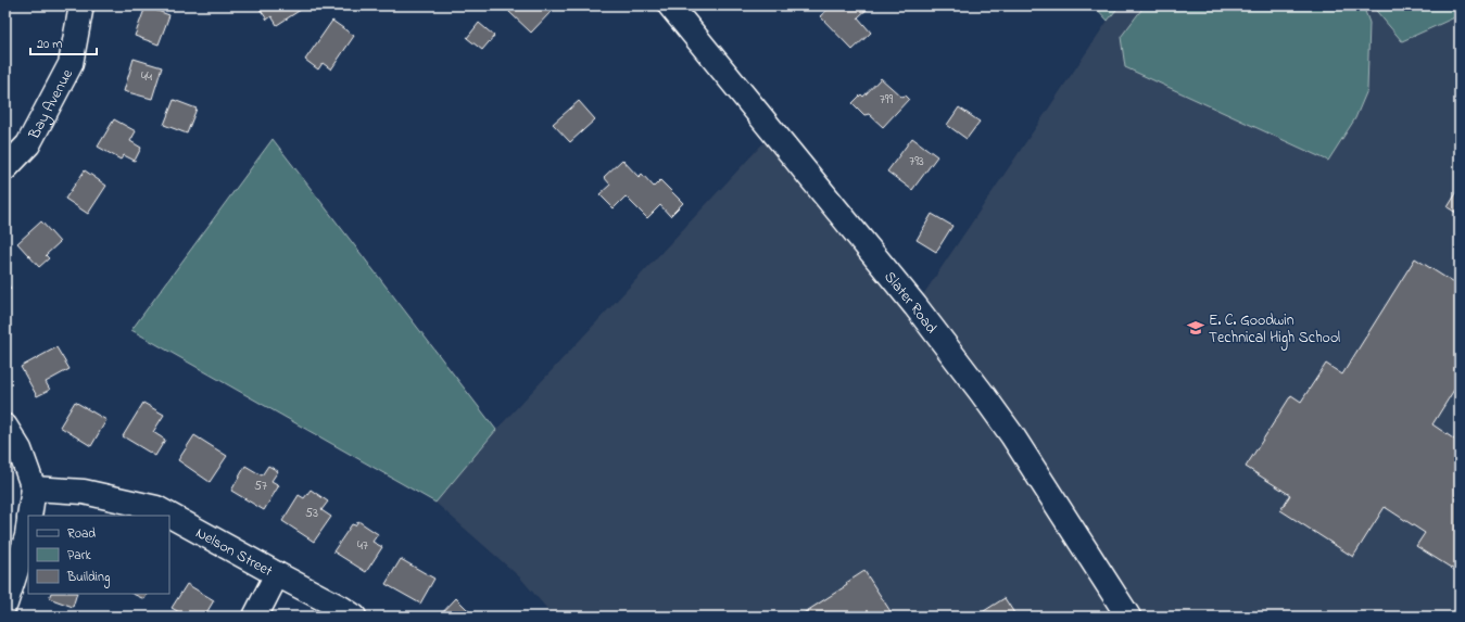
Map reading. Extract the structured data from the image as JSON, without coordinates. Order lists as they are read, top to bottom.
{
  "streets": {
    "street": ["Bay Avenue", "Slater Road", "Nelson Street"]
  },
  "places": {
    "school or university": ["E. C. Goodwin Technical High School"]
  },
  "house_numbers": [
    "44",
    "799",
    "793",
    "57",
    "53",
    "47"
  ],
  "legend": ["Road", "Park", "Building"],
  "scale_bar": "20 m"
}
